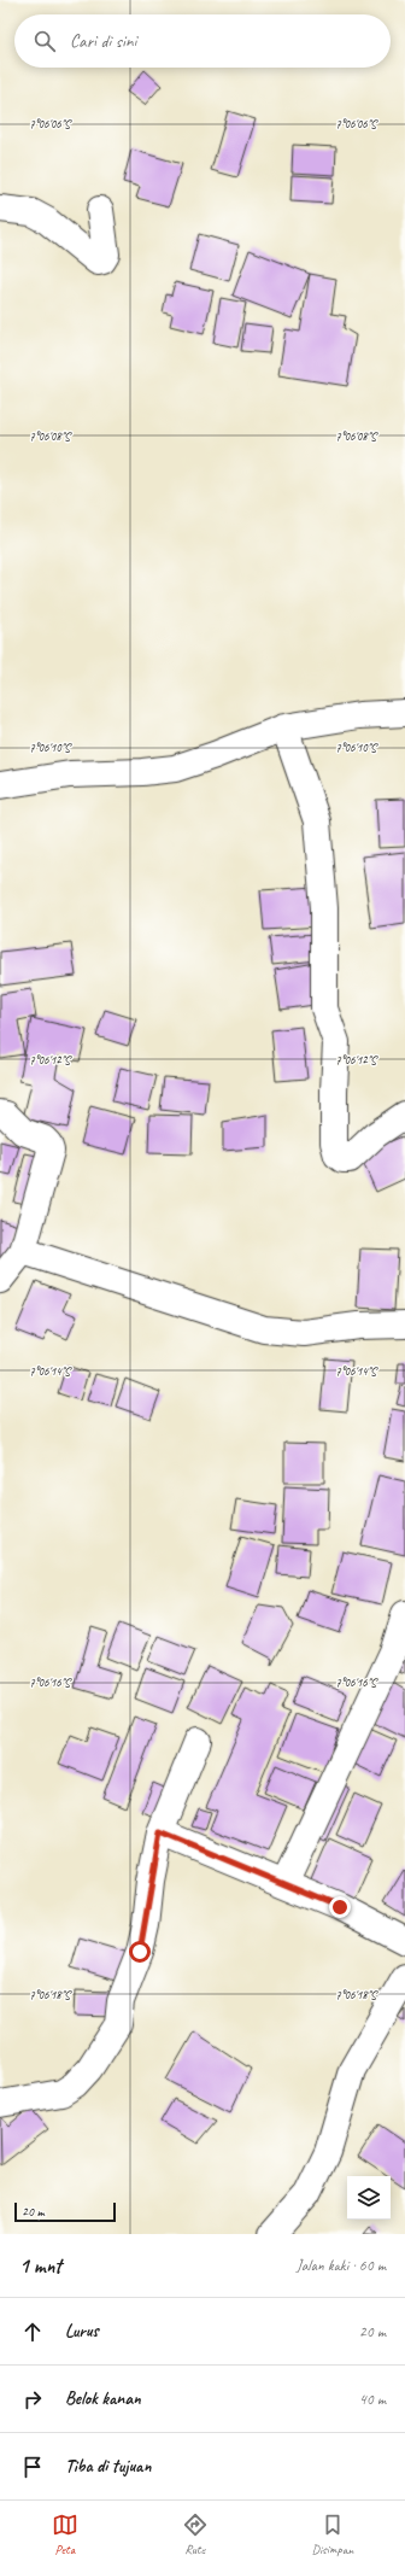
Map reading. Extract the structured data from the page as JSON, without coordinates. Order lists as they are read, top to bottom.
{
  "scale_bar": "20 m",
  "page": {
    "search": "Cari di sini",
    "scale": "20 m",
    "heading": ["1 mnt", "Jalan kaki · 60 m"],
    "list": [
      ["Lurus", "20 m"],
      ["Belok kanan", "40 m"],
      "Tiba di tujuan"
    ],
    "nav": ["Peta", "Rute", "Disimpan"]
  },
  "coordinates": [
    "7°06'06\"S",
    "7°06'08\"S",
    "7°06'10\"S",
    "7°06'12\"S",
    "7°06'14\"S",
    "7°06'16\"S",
    "7°06'18\"S"
  ]
}
